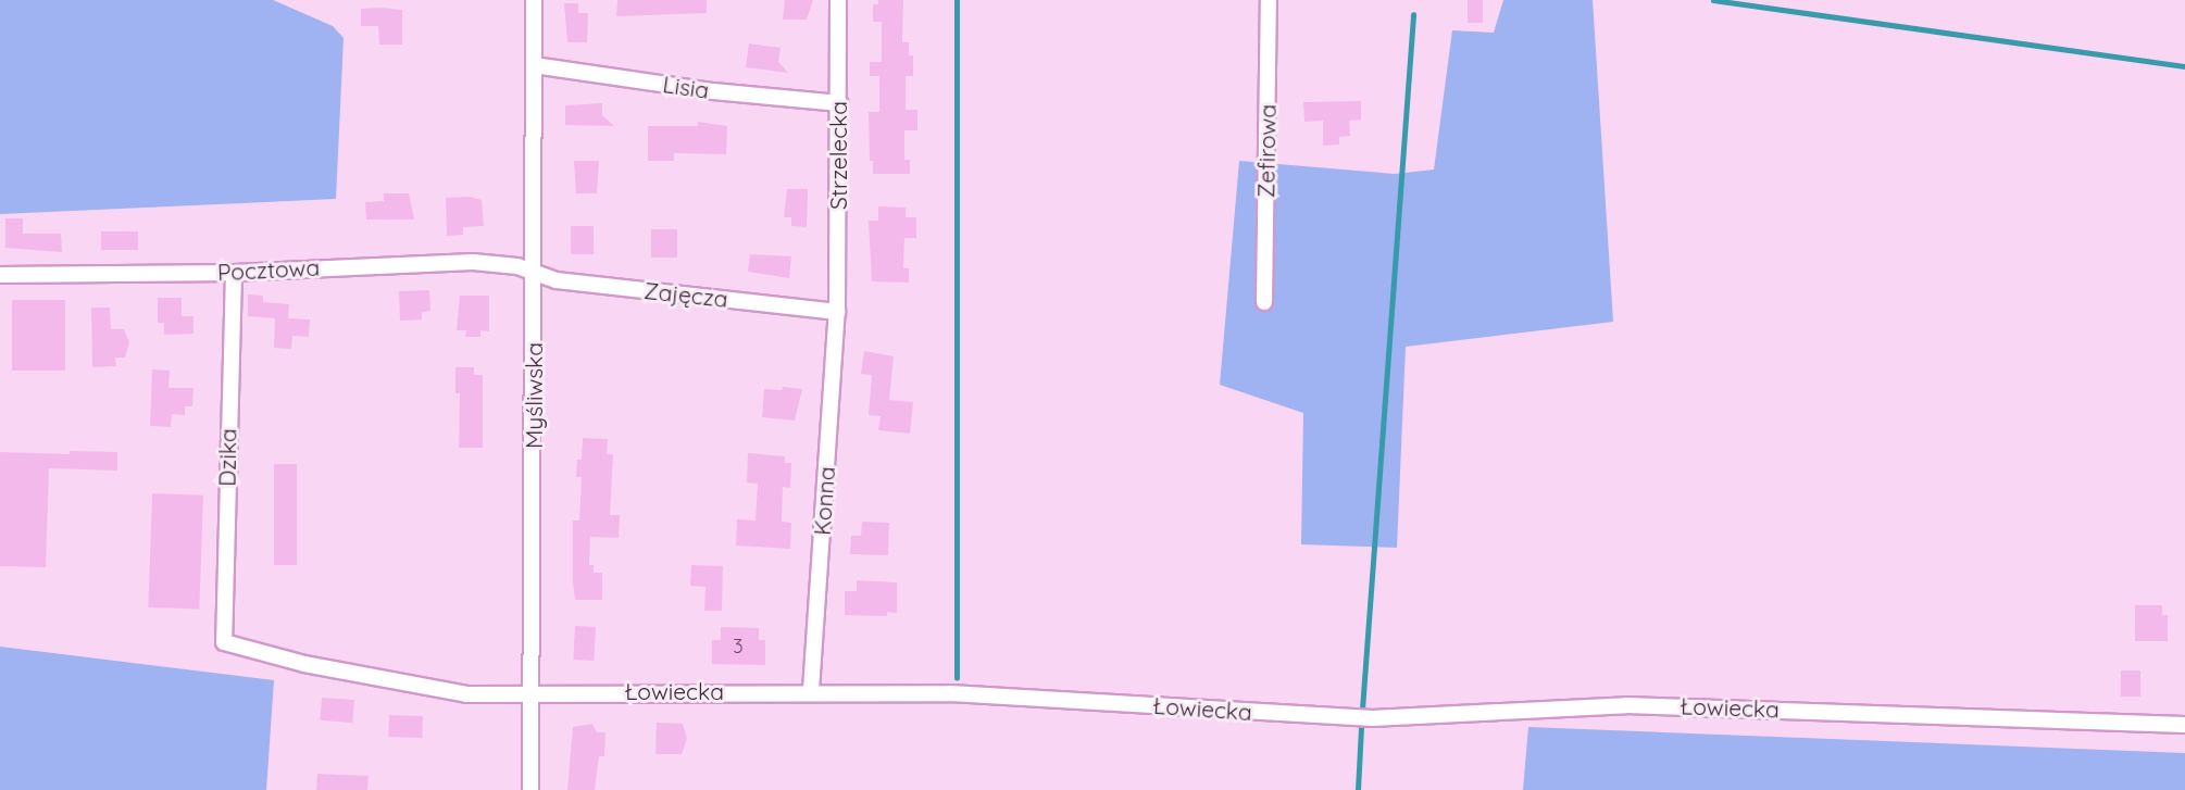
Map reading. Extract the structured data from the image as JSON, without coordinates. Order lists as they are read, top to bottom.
{
  "streets": {
    "street": [
      "Lisia",
      "Zefirowa",
      "Strzelecka",
      "Pocztowa",
      "Zajęcza",
      "Myśliwska",
      "Dzika",
      "Konna",
      "Łowiecka"
    ]
  },
  "crossings": [
    ["Lisia", "Strzelecka"],
    ["Lisia", "Myśliwska"],
    ["Strzelecka", "Zajęcza"],
    ["Strzelecka", "Konna"],
    ["Pocztowa", "Zajęcza"],
    ["Pocztowa", "Myśliwska"],
    ["Pocztowa", "Dzika"],
    ["Zajęcza", "Myśliwska"],
    ["Zajęcza", "Konna"],
    ["Myśliwska", "Łowiecka"],
    ["Dzika", "Łowiecka"],
    ["Konna", "Łowiecka"]
  ],
  "house_numbers": ["3"]
}
